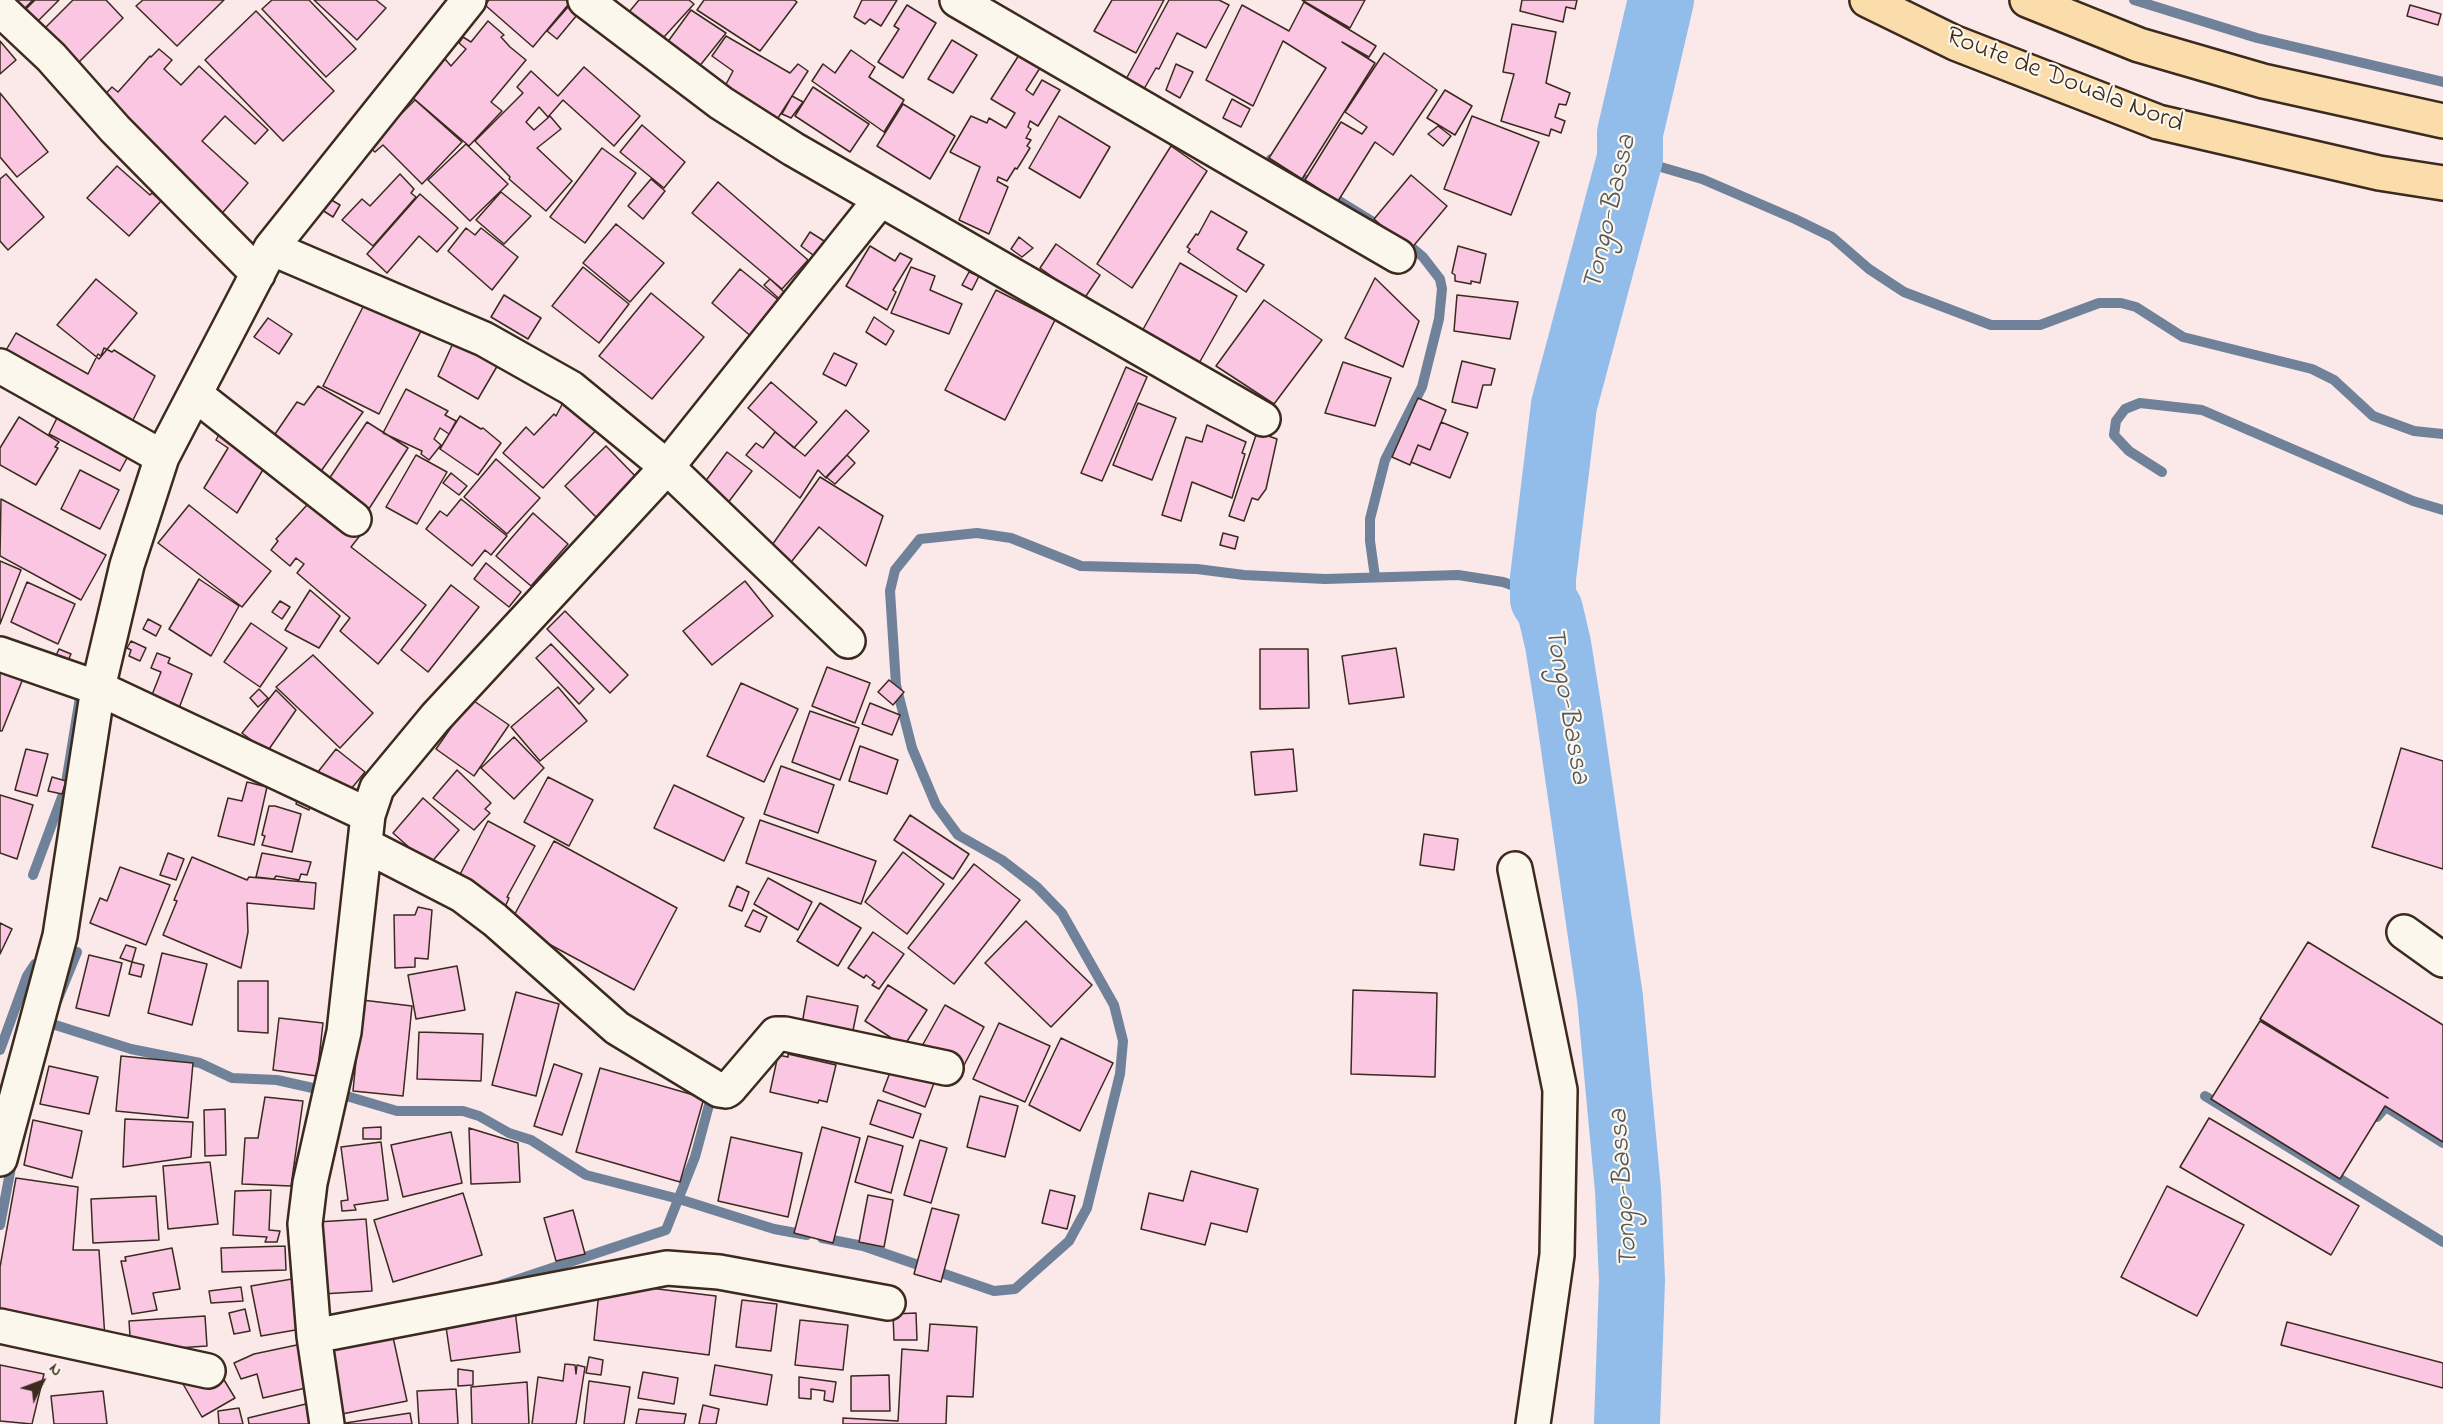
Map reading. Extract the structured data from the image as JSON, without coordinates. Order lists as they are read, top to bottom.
{
  "streets": {
    "main road": ["Route de Douala Nord"]
  },
  "water": ["Tongo-Bassa"],
  "north": "top right"
}
